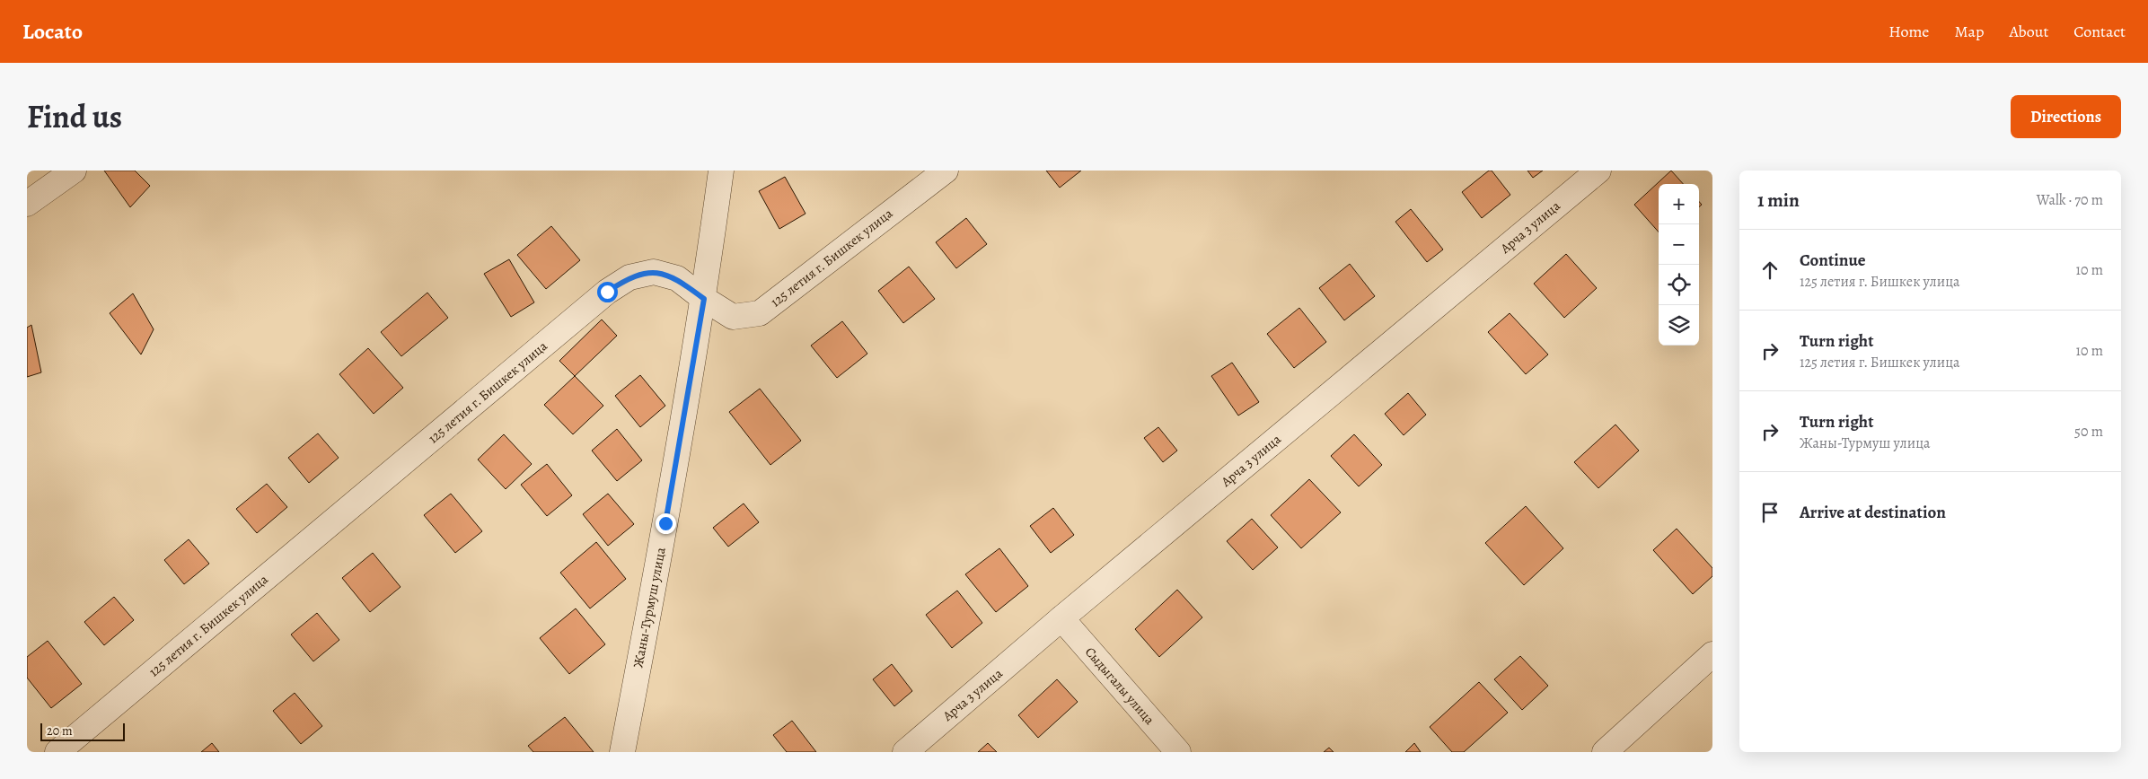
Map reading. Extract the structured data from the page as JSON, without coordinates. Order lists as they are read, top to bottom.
{
  "streets": {
    "street": [
      "Арча 3 улица",
      "125 летия г. Бишкек улица",
      "Жаны-Турмуш улица",
      "Сыдыгалы улица"
    ]
  },
  "crossings": [
    ["Арча 3 улица", "Сыдыгалы улица"],
    ["125 летия г. Бишкек улица", "Жаны-Турмуш улица"]
  ],
  "scale_bar": "20 m",
  "page": {
    "header": "Locato",
    "nav": [
      "Home",
      "Map",
      "About",
      "Contact"
    ],
    "title": "Find us",
    "buttons": "Directions",
    "heading": ["1 min", "Walk · 70 m"],
    "map_buttons": ["+", "−"],
    "list": [
      ["Continue", "125 летия г. Бишкек улица", "10 m"],
      ["Turn right", "125 летия г. Бишкек улица", "10 m"],
      ["Turn right", "Жаны-Турмуш улица", "50 m"],
      "Arrive at destination"
    ],
    "scale": "20 m"
  }
}
